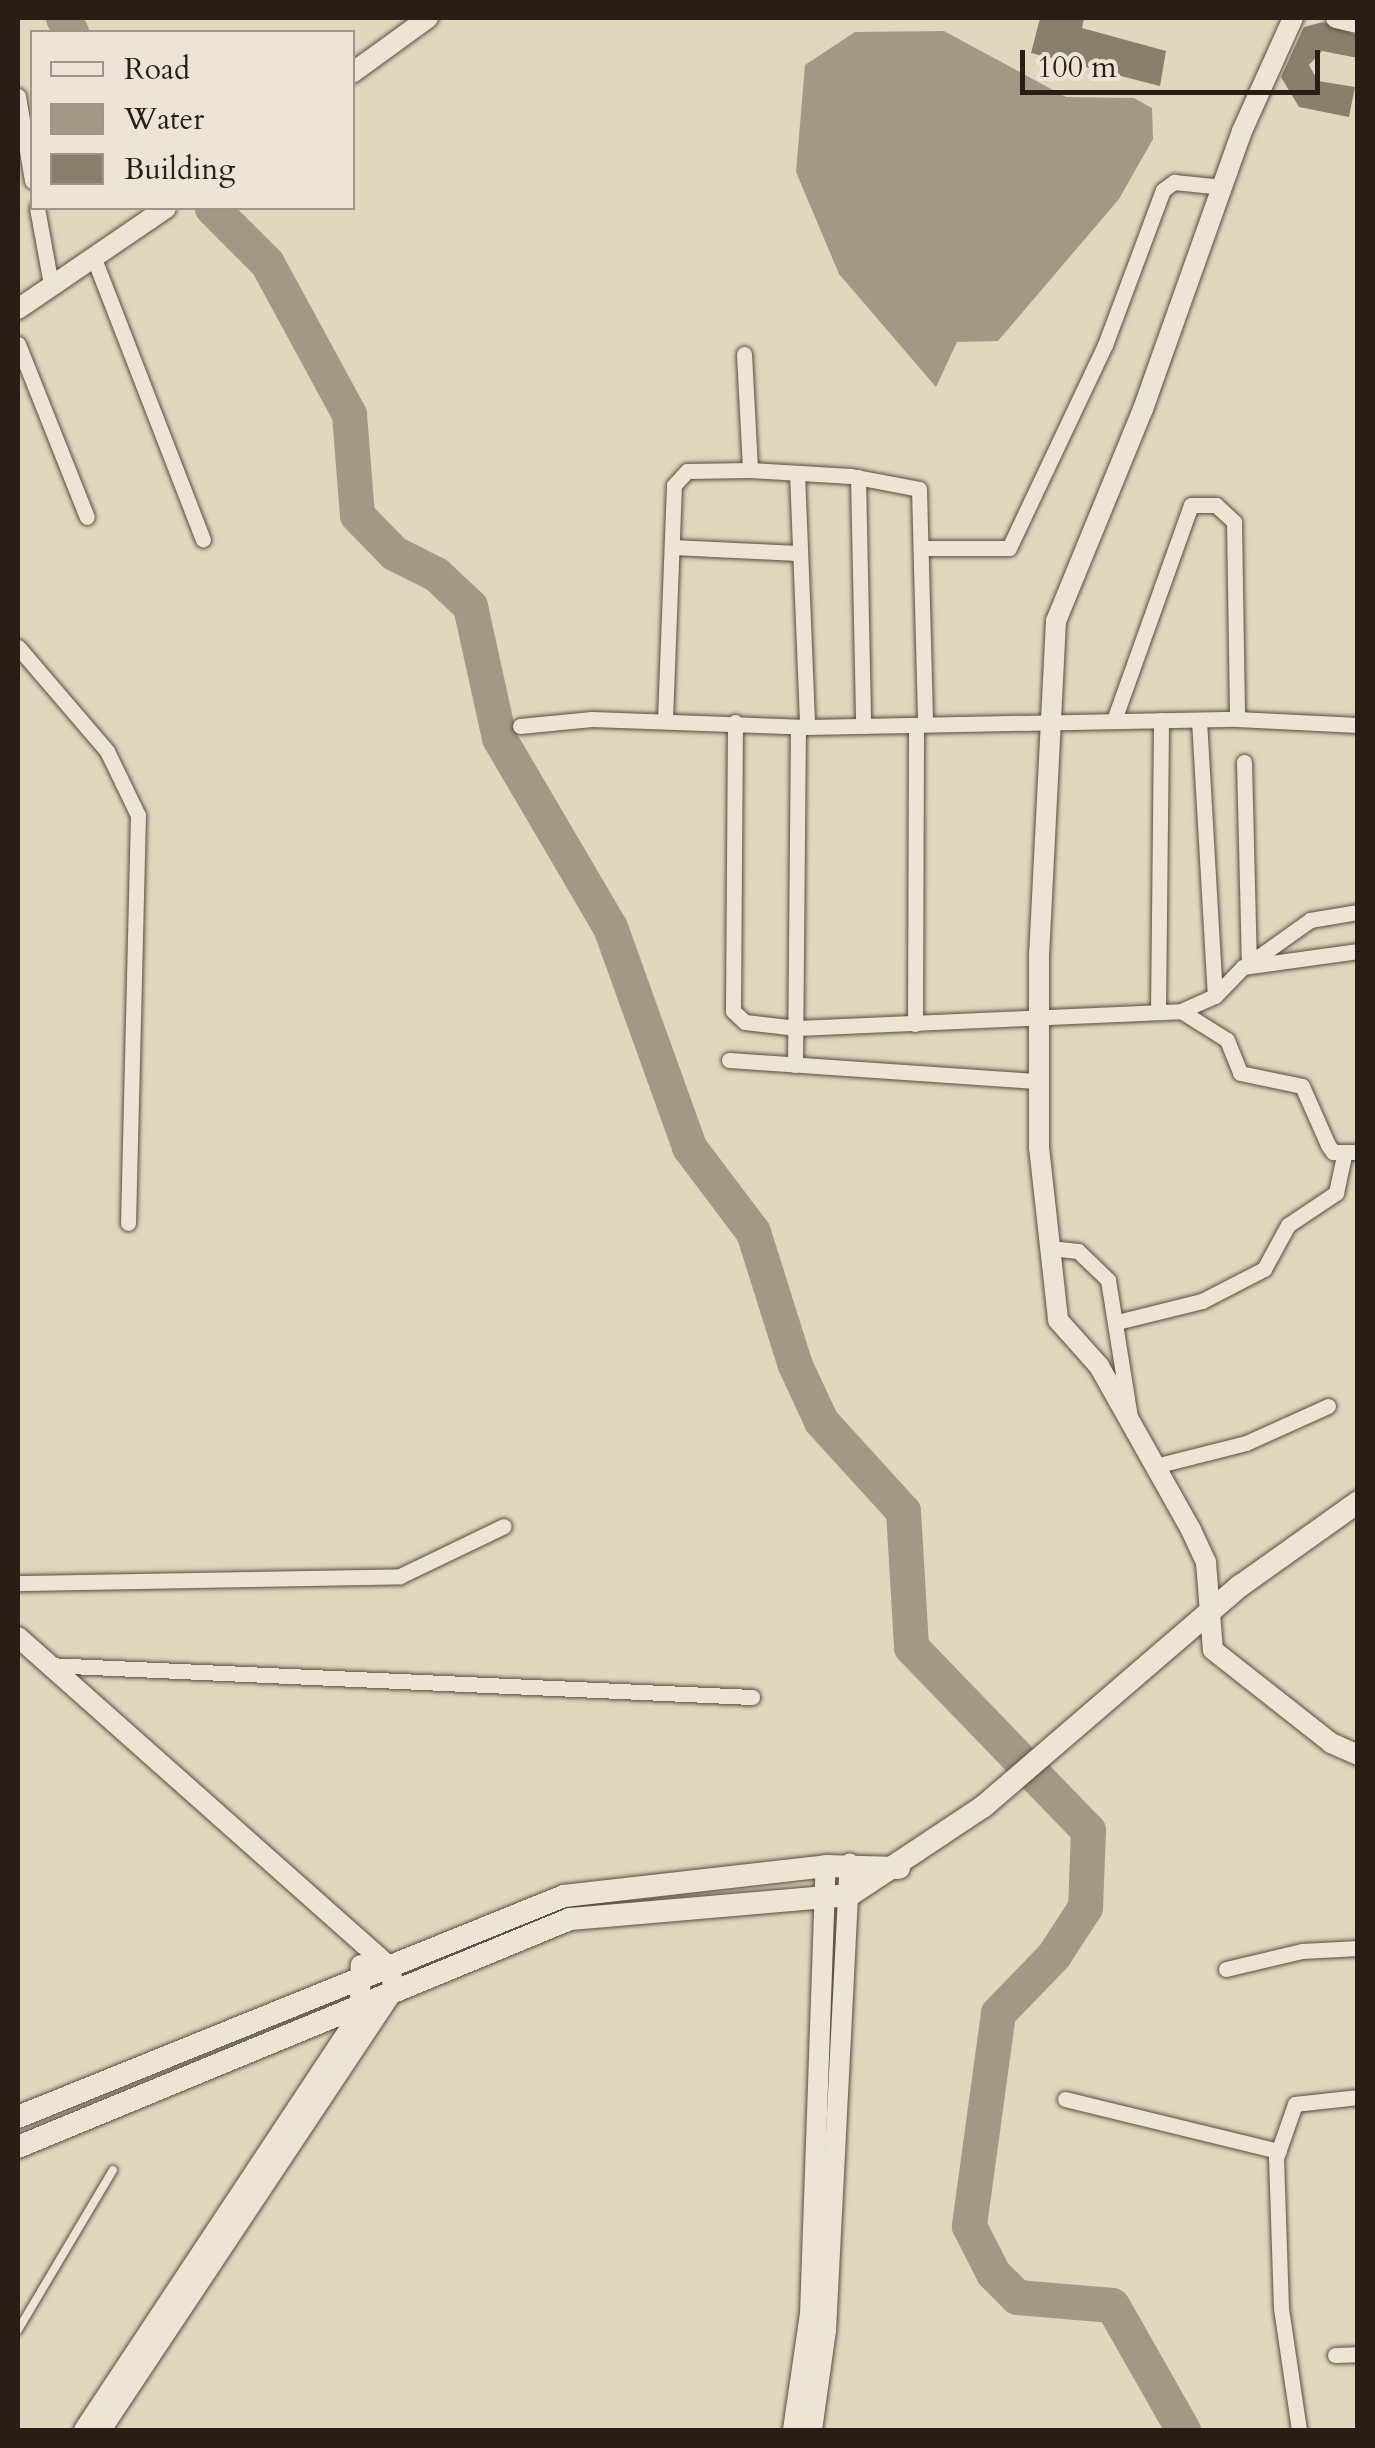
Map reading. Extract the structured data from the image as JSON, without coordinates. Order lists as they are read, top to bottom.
{
  "legend": ["Road", "Water", "Building"],
  "scale_bar": "100 m"
}
